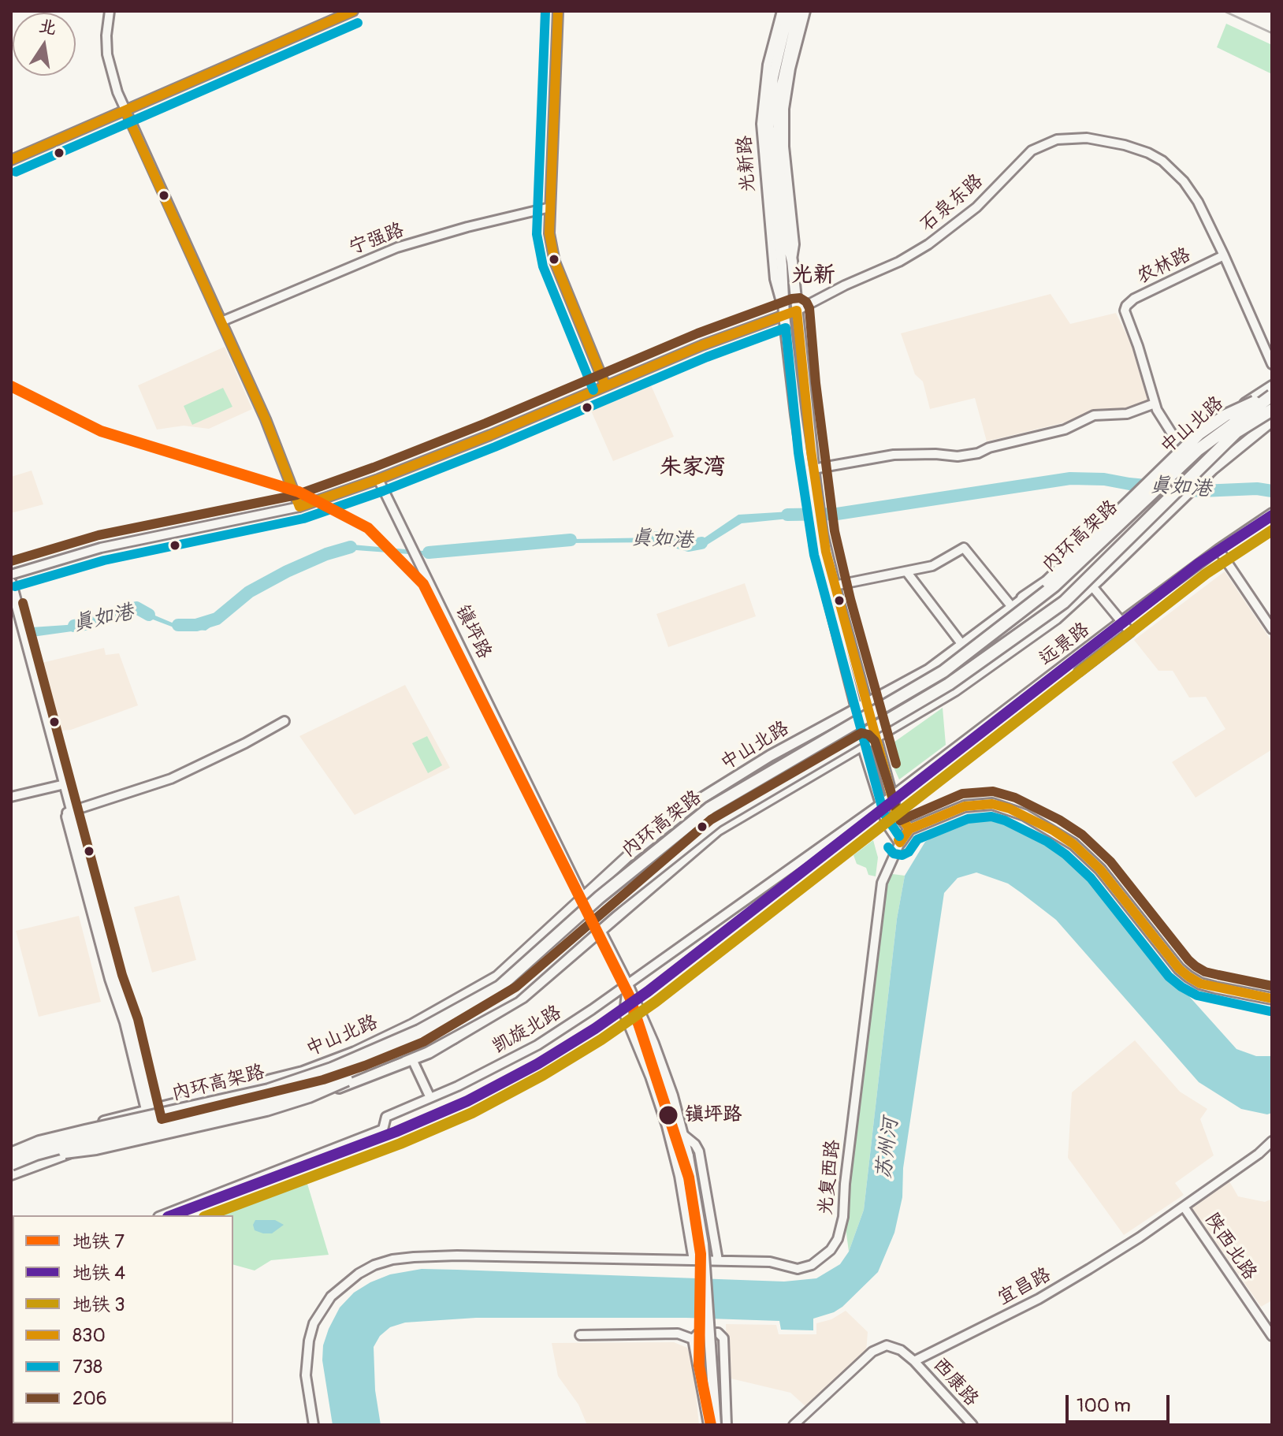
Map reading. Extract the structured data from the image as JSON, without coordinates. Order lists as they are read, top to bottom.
{
  "streets": {
    "highway": ["内环高架路"],
    "main road": [
      "光新路",
      "中山北路",
      "镇坪路",
      "光复西路"
    ],
    "street": [
      "石泉东路",
      "宁强路",
      "农林路",
      "远景路",
      "凯旋北路",
      "陕西北路",
      "宜昌路",
      "西康路"
    ]
  },
  "crossings": [
    ["光新路", "石泉东路"],
    ["光新路", "中山北路"],
    ["光新路", "远景路"],
    ["光新路", "凯旋北路"],
    ["光新路", "光复西路"],
    ["石泉东路", "农林路"],
    ["石泉东路", "镇坪路"],
    ["农林路", "中山北路"],
    ["中山北路", "镇坪路"],
    ["镇坪路", "凯旋北路"],
    ["远景路", "凯旋北路"],
    ["陕西北路", "宜昌路"],
    ["宜昌路", "西康路"]
  ],
  "districts": ["光新", "朱家湾"],
  "water": ["真如港", "苏州河"],
  "places": ["镇坪路"],
  "lines": [
    "transit line 830",
    "transit line 738",
    "transit line 206",
    "metro line 7",
    "metro line 4",
    "metro line 3"
  ],
  "legend": [
    "地铁 7",
    "地铁 4",
    "地铁 3",
    "830",
    "738",
    "206"
  ],
  "scale_bar": "100 m",
  "north": "top"
}
